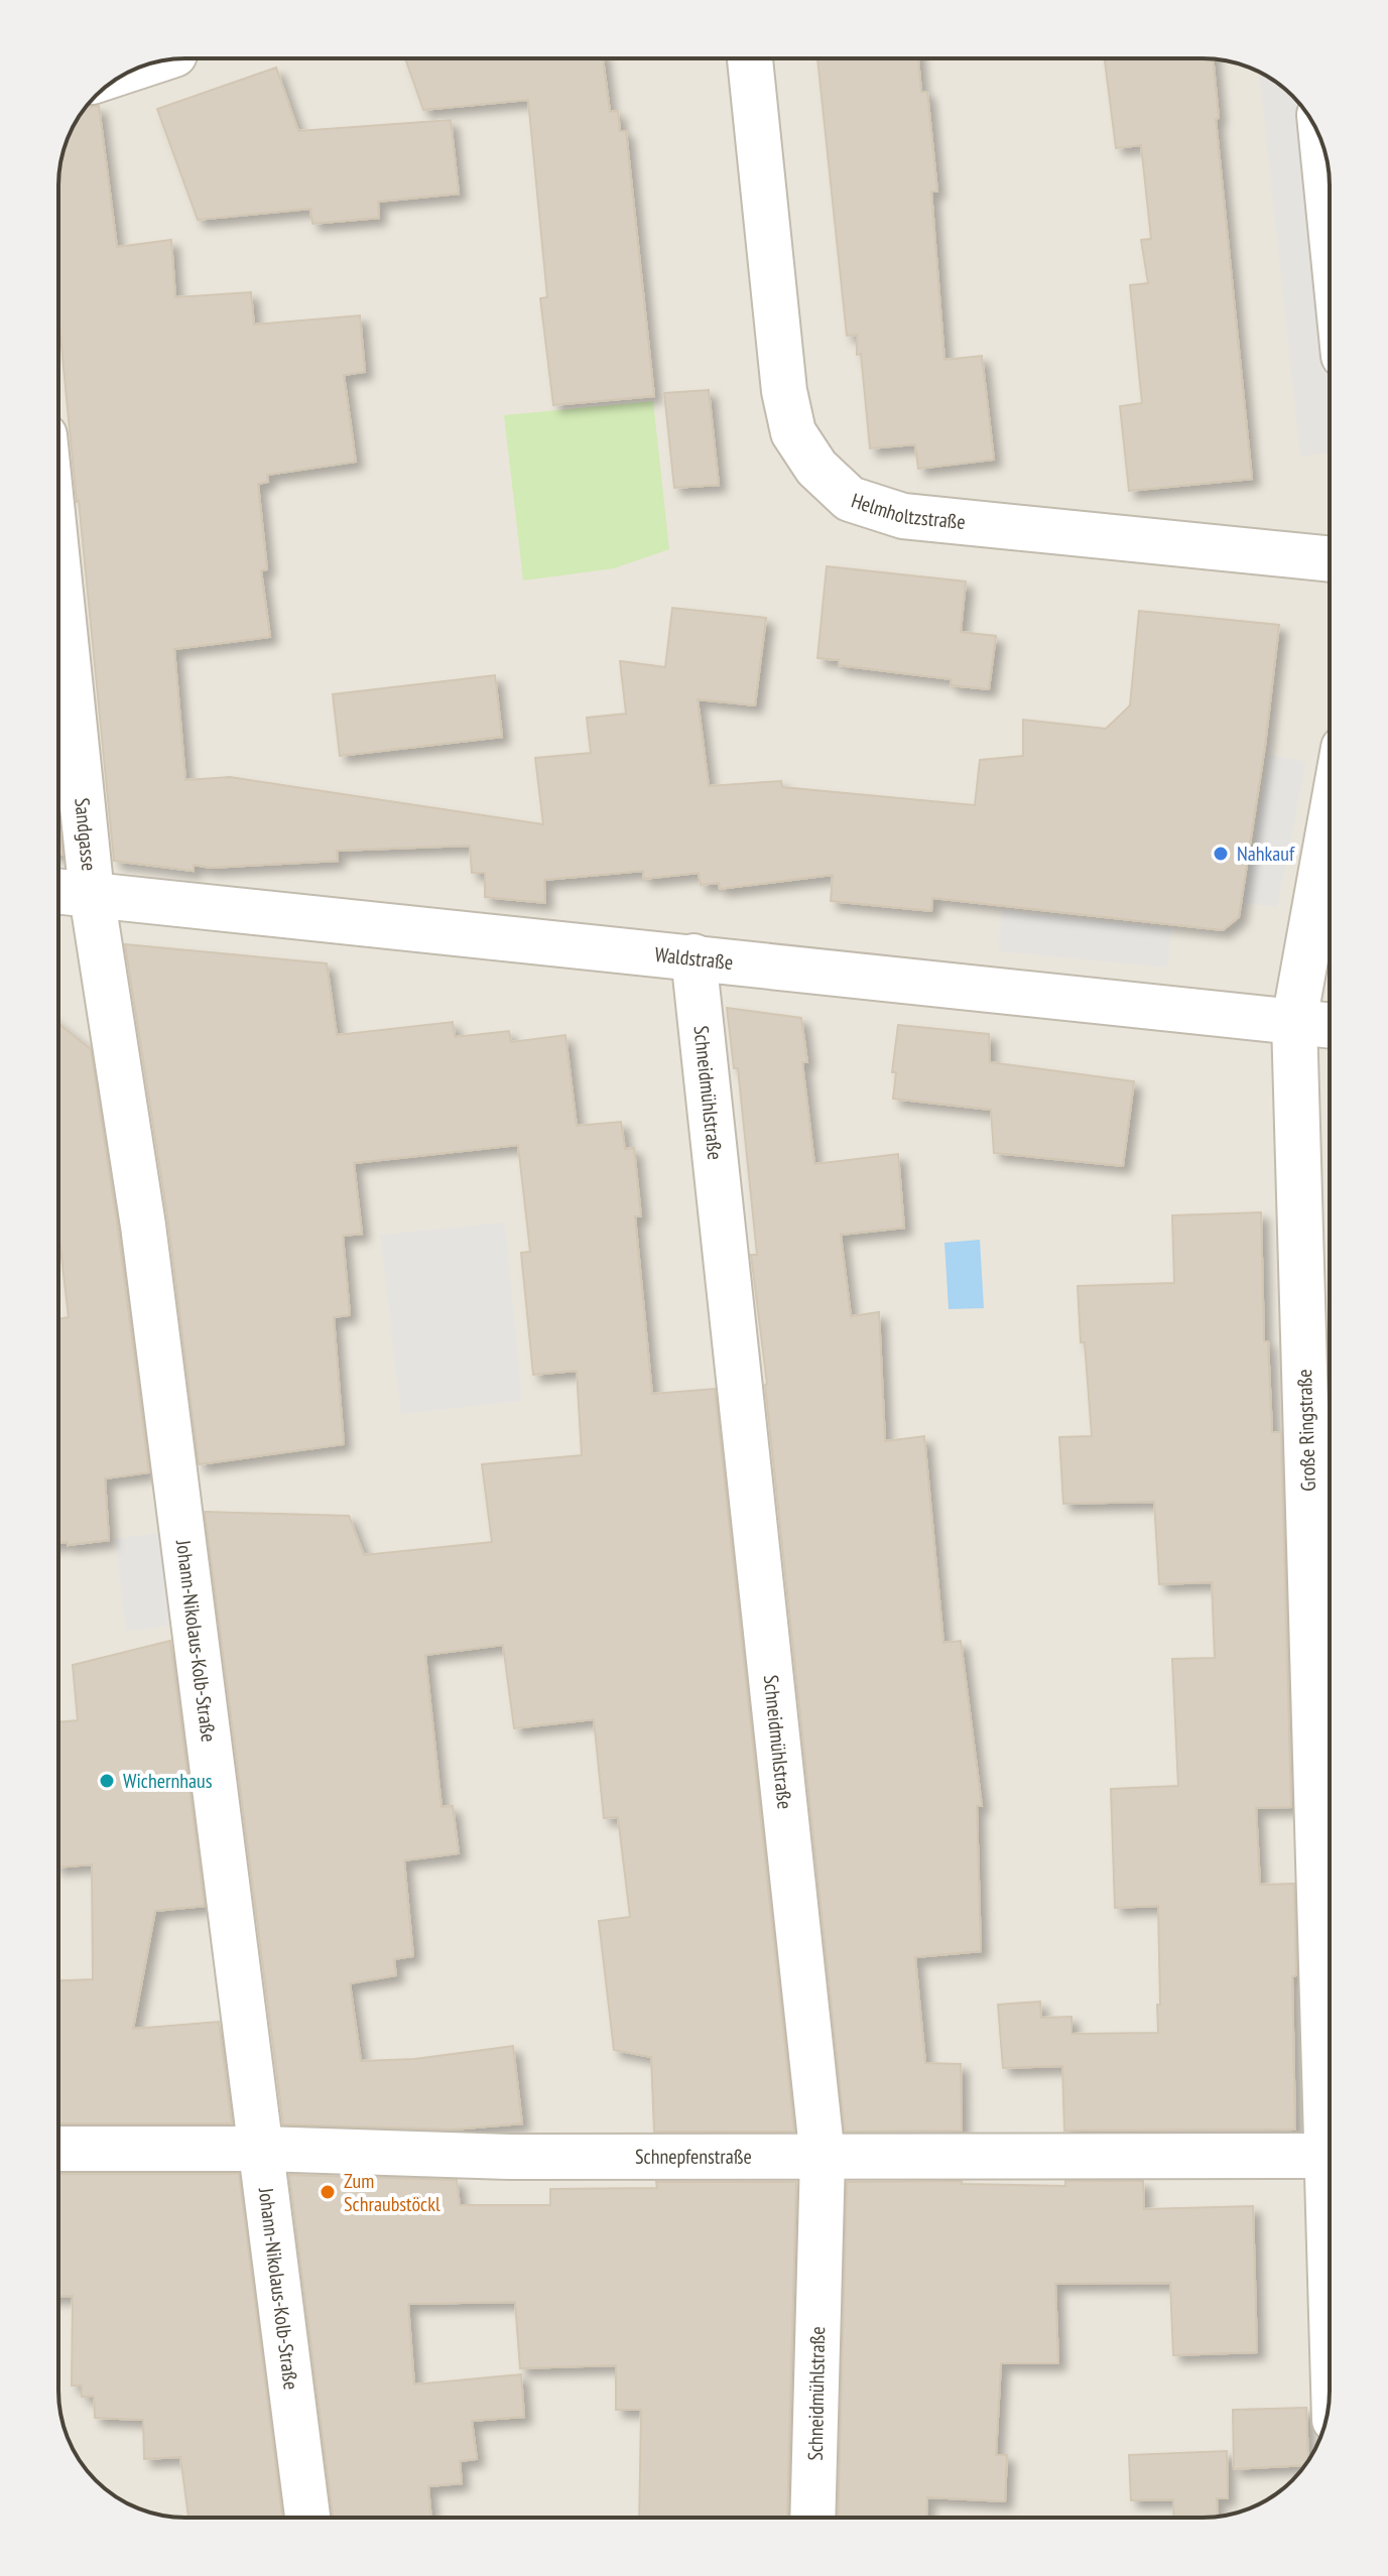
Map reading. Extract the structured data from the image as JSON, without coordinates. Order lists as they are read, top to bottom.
{
  "streets": {
    "street": [
      "Helmholtzstraße",
      "Sandgasse",
      "Waldstraße",
      "Schneidmühlstraße",
      "Große Ringstraße",
      "Johann-Nikolaus-Kolb-Straße",
      "Schnepfenstraße"
    ]
  },
  "crossings": [
    ["Sandgasse", "Waldstraße"],
    ["Sandgasse", "Johann-Nikolaus-Kolb-Straße"],
    ["Waldstraße", "Schneidmühlstraße"],
    ["Waldstraße", "Große Ringstraße"],
    ["Waldstraße", "Johann-Nikolaus-Kolb-Straße"],
    ["Schneidmühlstraße", "Schnepfenstraße"],
    ["Johann-Nikolaus-Kolb-Straße", "Schnepfenstraße"]
  ],
  "places": ["Nahkauf", "Wichernhaus", "Zum Schraubstöckl"]
}
